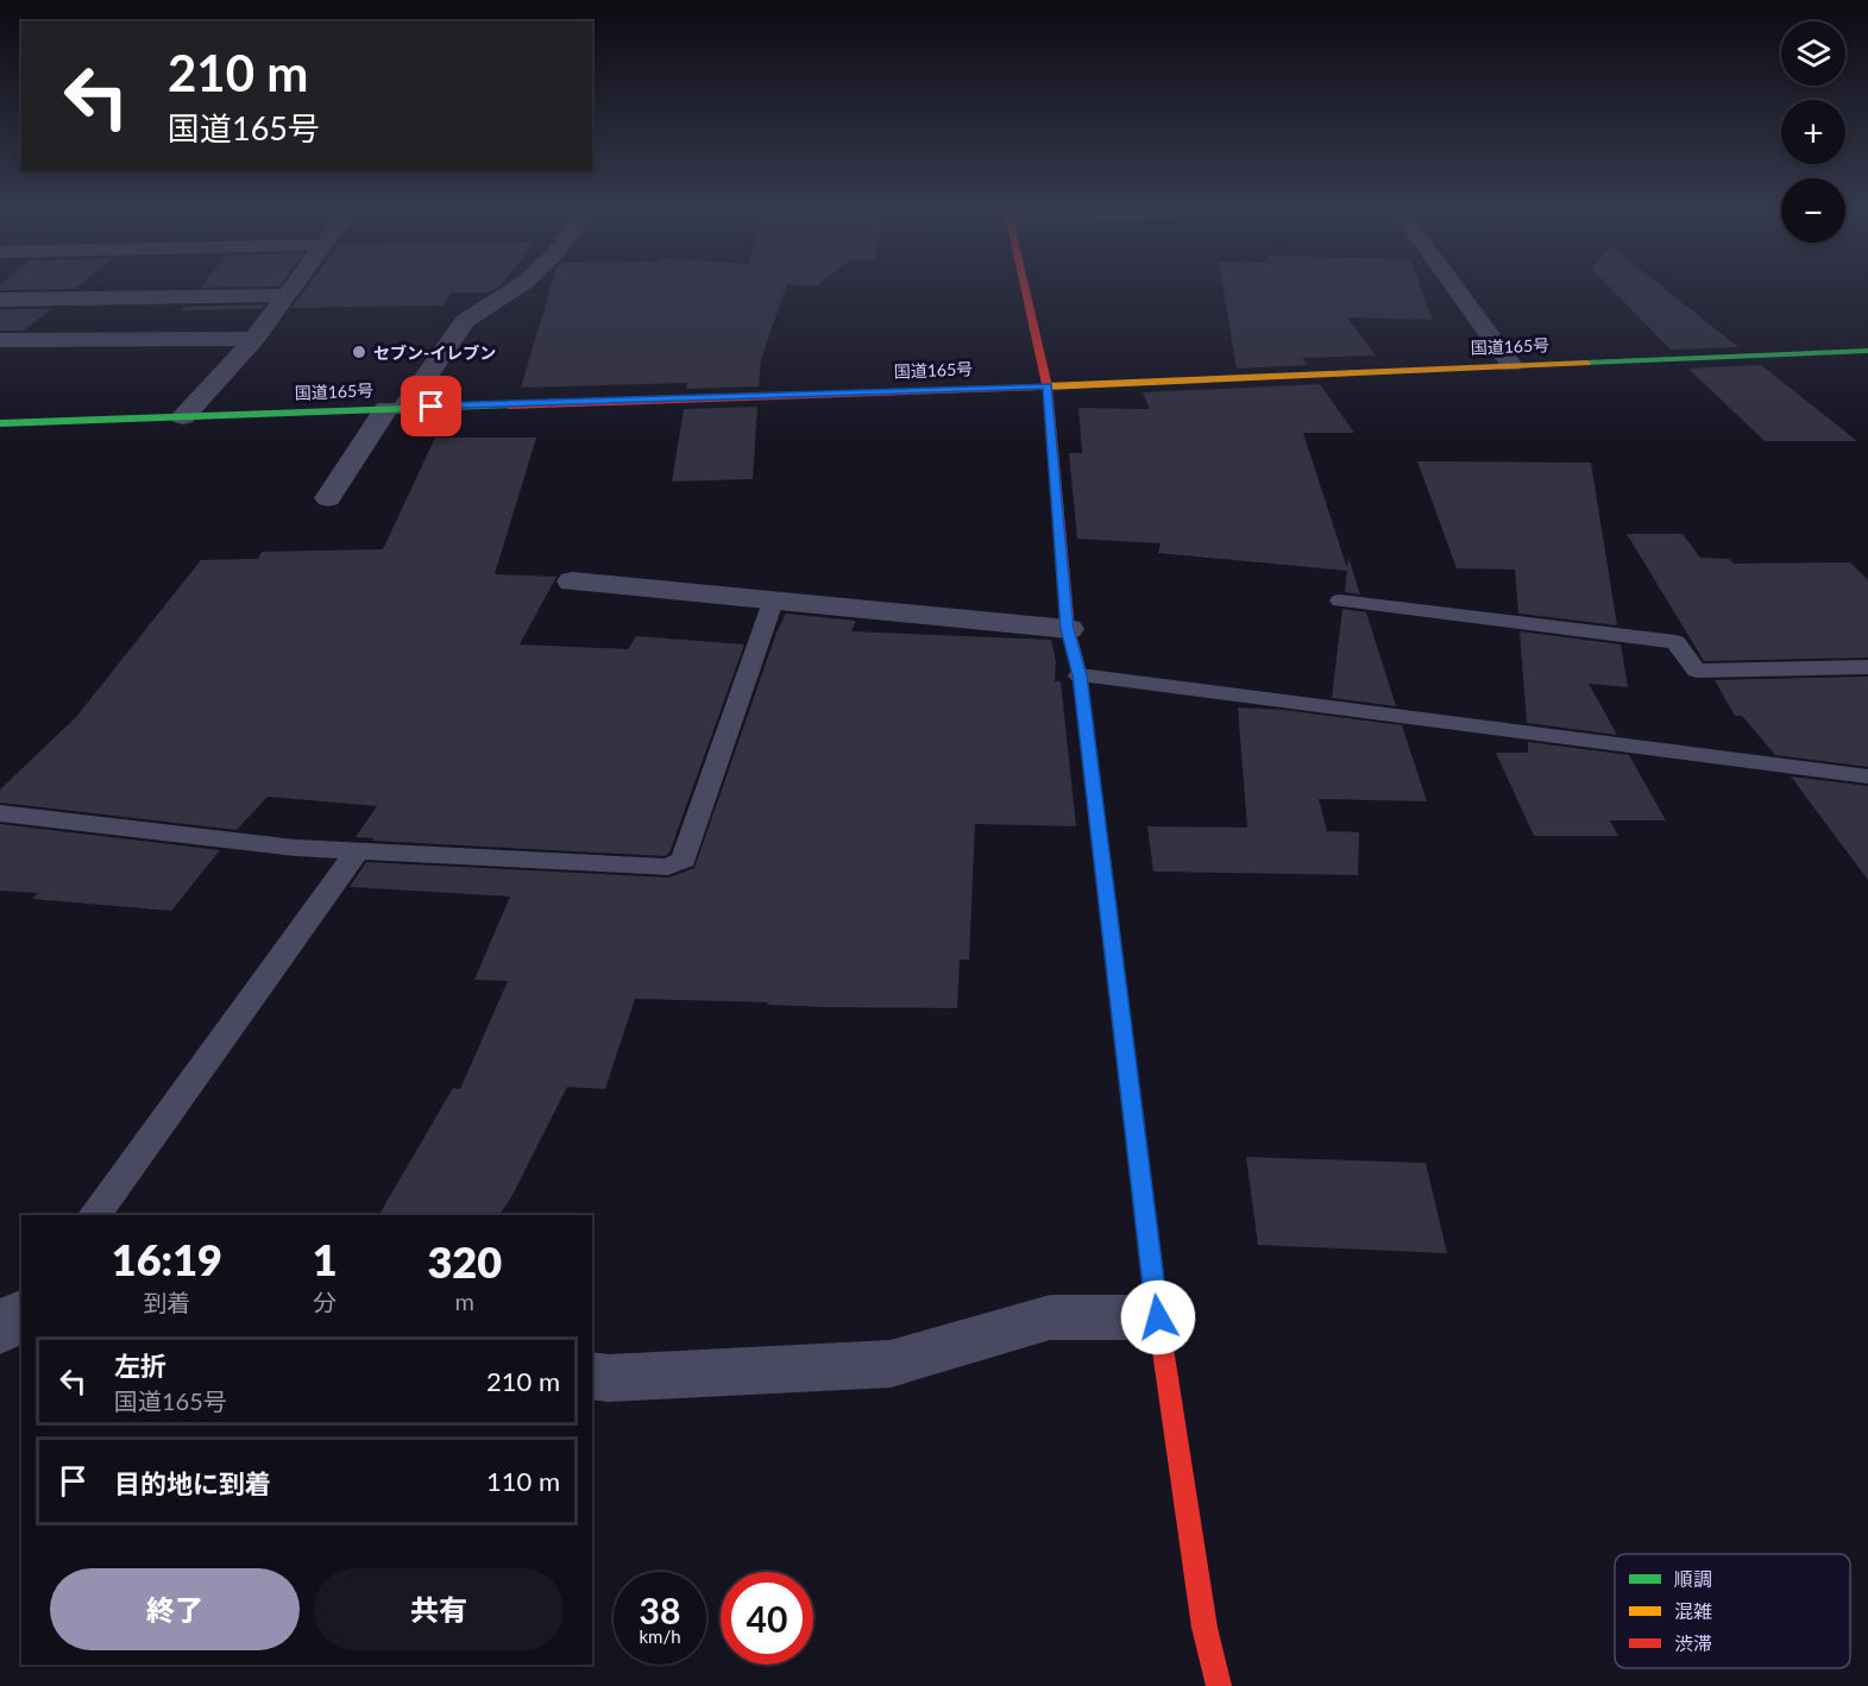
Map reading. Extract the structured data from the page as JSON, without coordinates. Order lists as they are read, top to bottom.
{
  "streets": {
    "main road": ["国道165号"]
  },
  "places": ["セブン-イレブン"],
  "legend": ["順調", "混雑", "渋滞"],
  "page": {
    "map_buttons": ["+", "−"],
    "turn": ["210 m", "国道165号"],
    "eta": [
      "16:19",
      "到着",
      "1",
      "分",
      "320",
      "m"
    ],
    "list": [
      {
        "name": "左折",
        "note": "国道165号",
        "value": "210 m"
      },
      {
        "name": "目的地に到着",
        "value": "110 m"
      }
    ],
    "buttons": ["終了", "共有"],
    "speed": "38 km/h",
    "limit": "40"
  }
}
